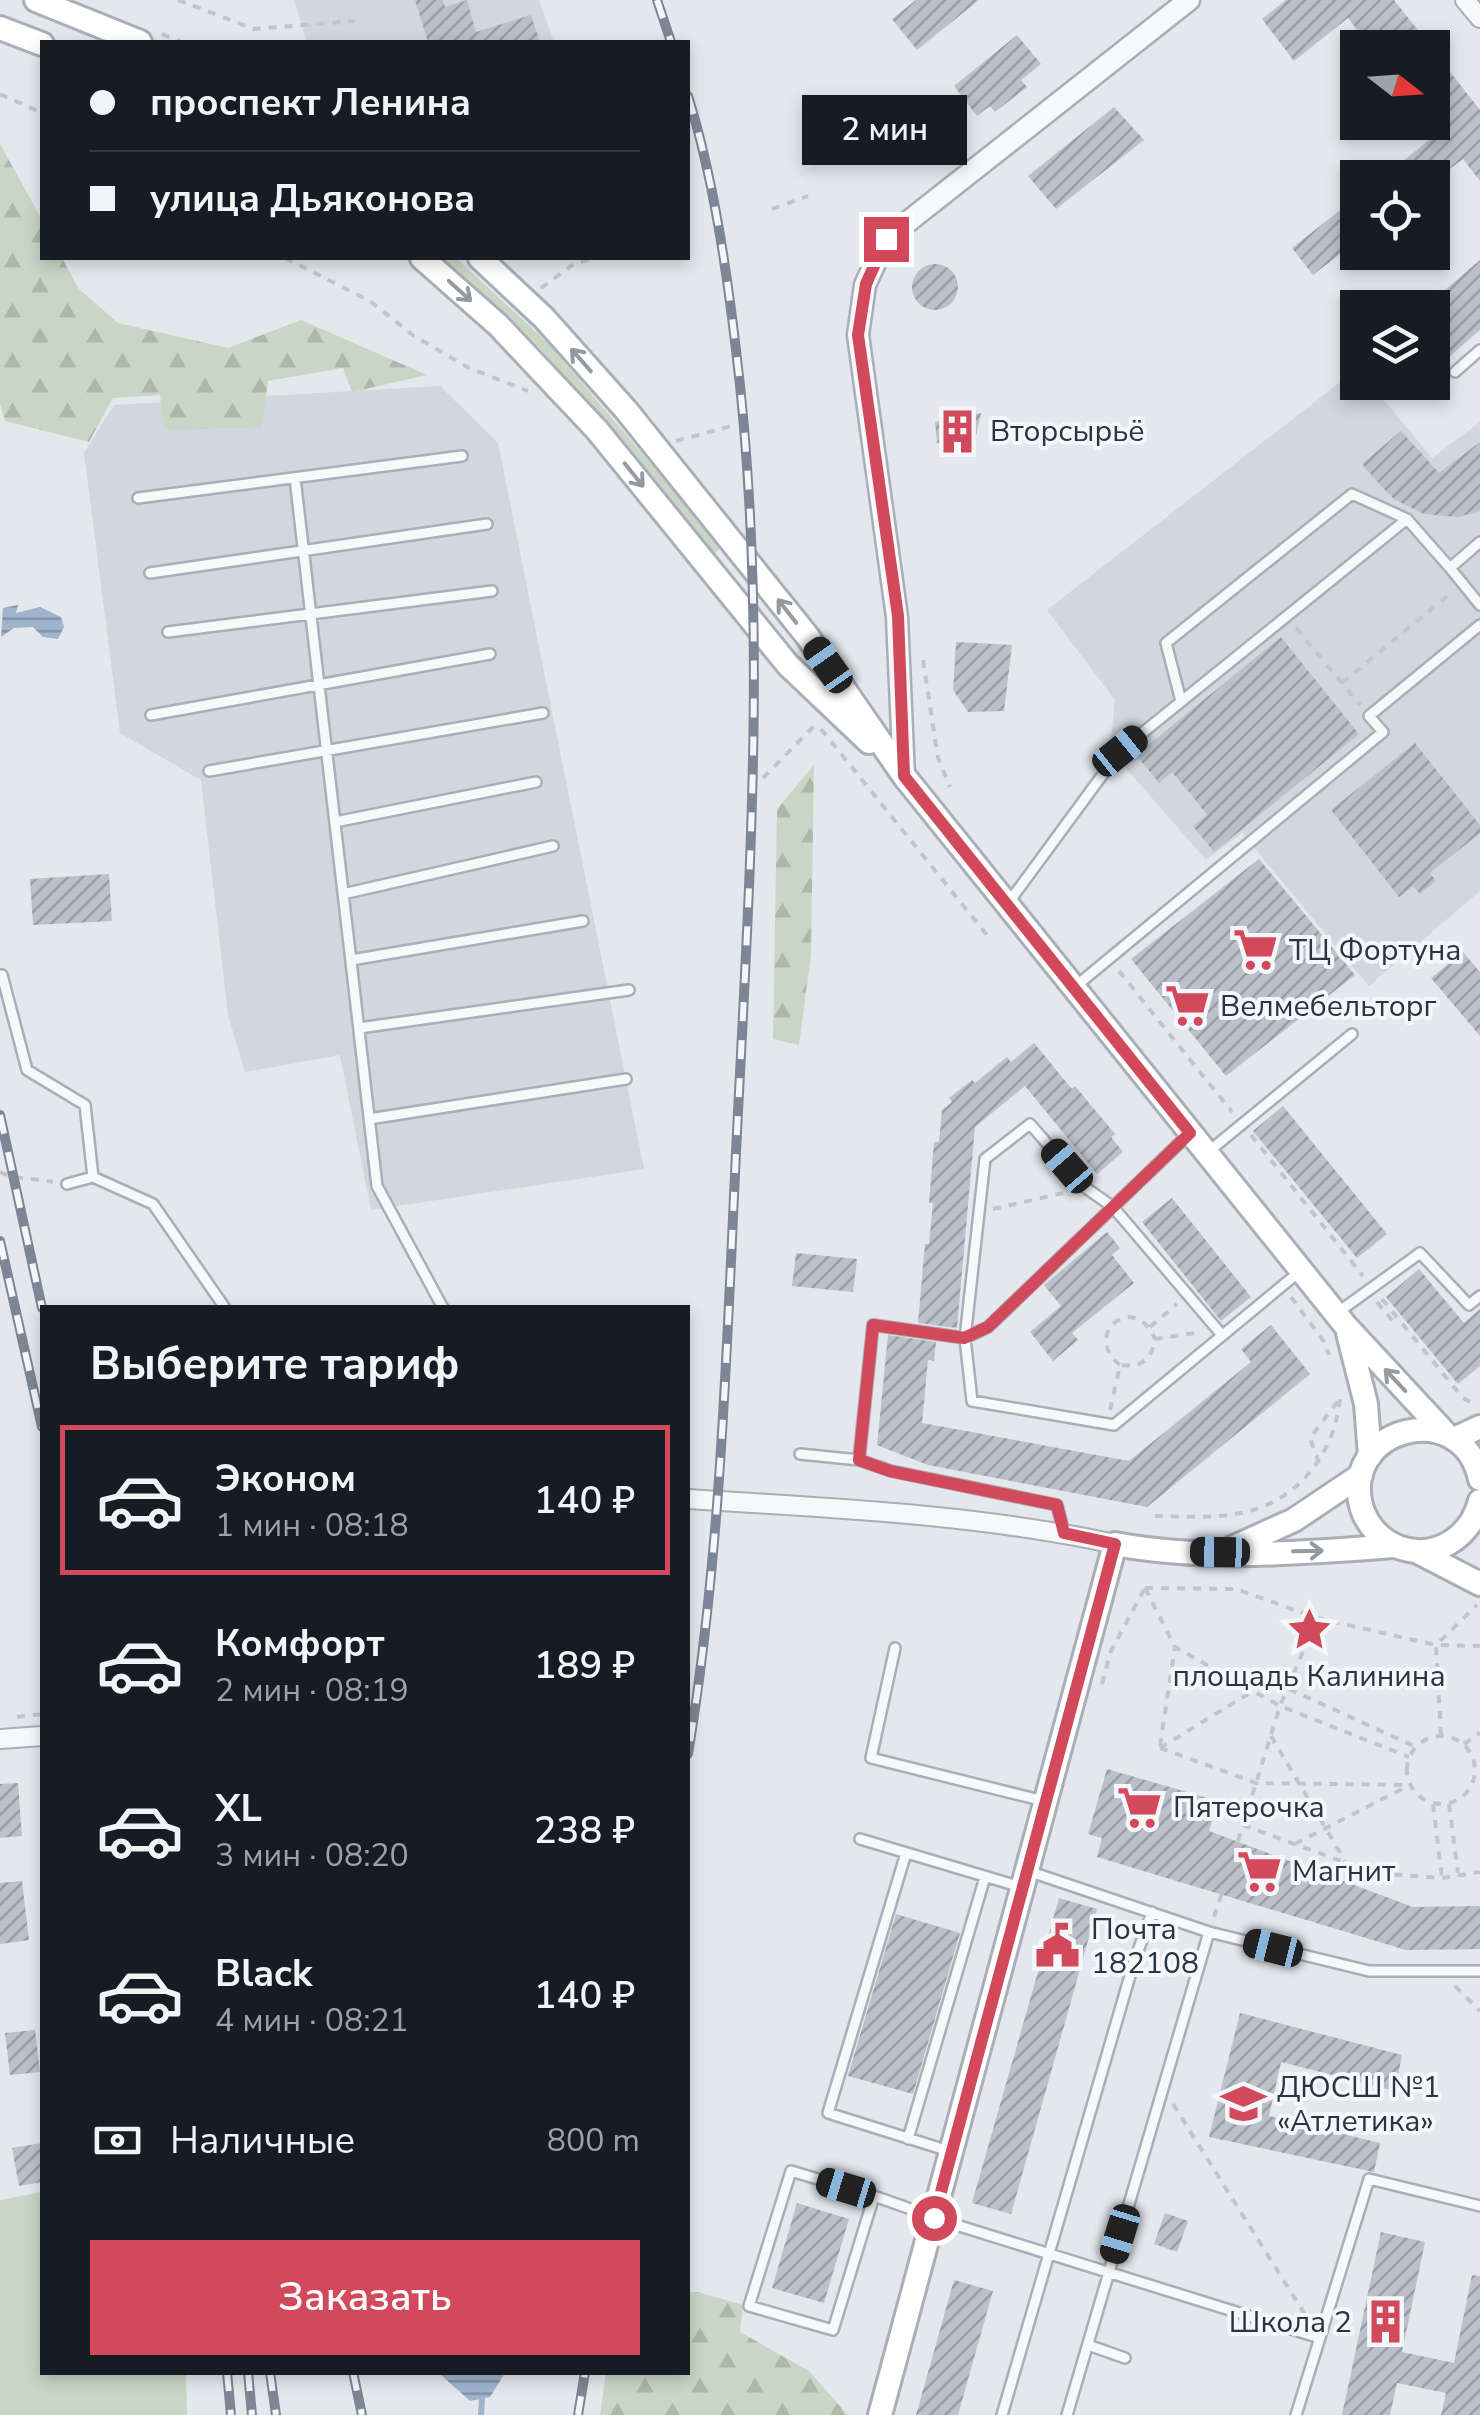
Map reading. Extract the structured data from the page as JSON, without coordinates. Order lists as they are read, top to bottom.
{
  "places": {
    "building": ["Вторсырьё", "Школа 2"],
    "supermarket": [
      "ТЦ Фортуна",
      "Велмебельторг",
      "Пятерочка",
      "Магнит"
    ],
    "place": ["площадь Калинина"],
    "public building": ["Почта 182108"],
    "school or university": ["ДЮСШ №1 «Атлетика»"]
  },
  "north": "right",
  "page": {
    "banner": ["проспект Ленина", "улица Дьяконова"],
    "bubble": "2 мин",
    "heading": "Выберите тариф",
    "list": [
      {
        "name": "Эконом",
        "note": "1 мин · 08:18",
        "value": "140 ₽"
      },
      {
        "name": "Комфорт",
        "note": "2 мин · 08:19",
        "value": "189 ₽"
      },
      {
        "name": "XL",
        "note": "3 мин · 08:20",
        "value": "238 ₽"
      },
      {
        "name": "Black",
        "note": "4 мин · 08:21",
        "value": "140 ₽"
      }
    ],
    "pay": ["Наличные", "800 m"],
    "buttons": "Заказать"
  }
}
